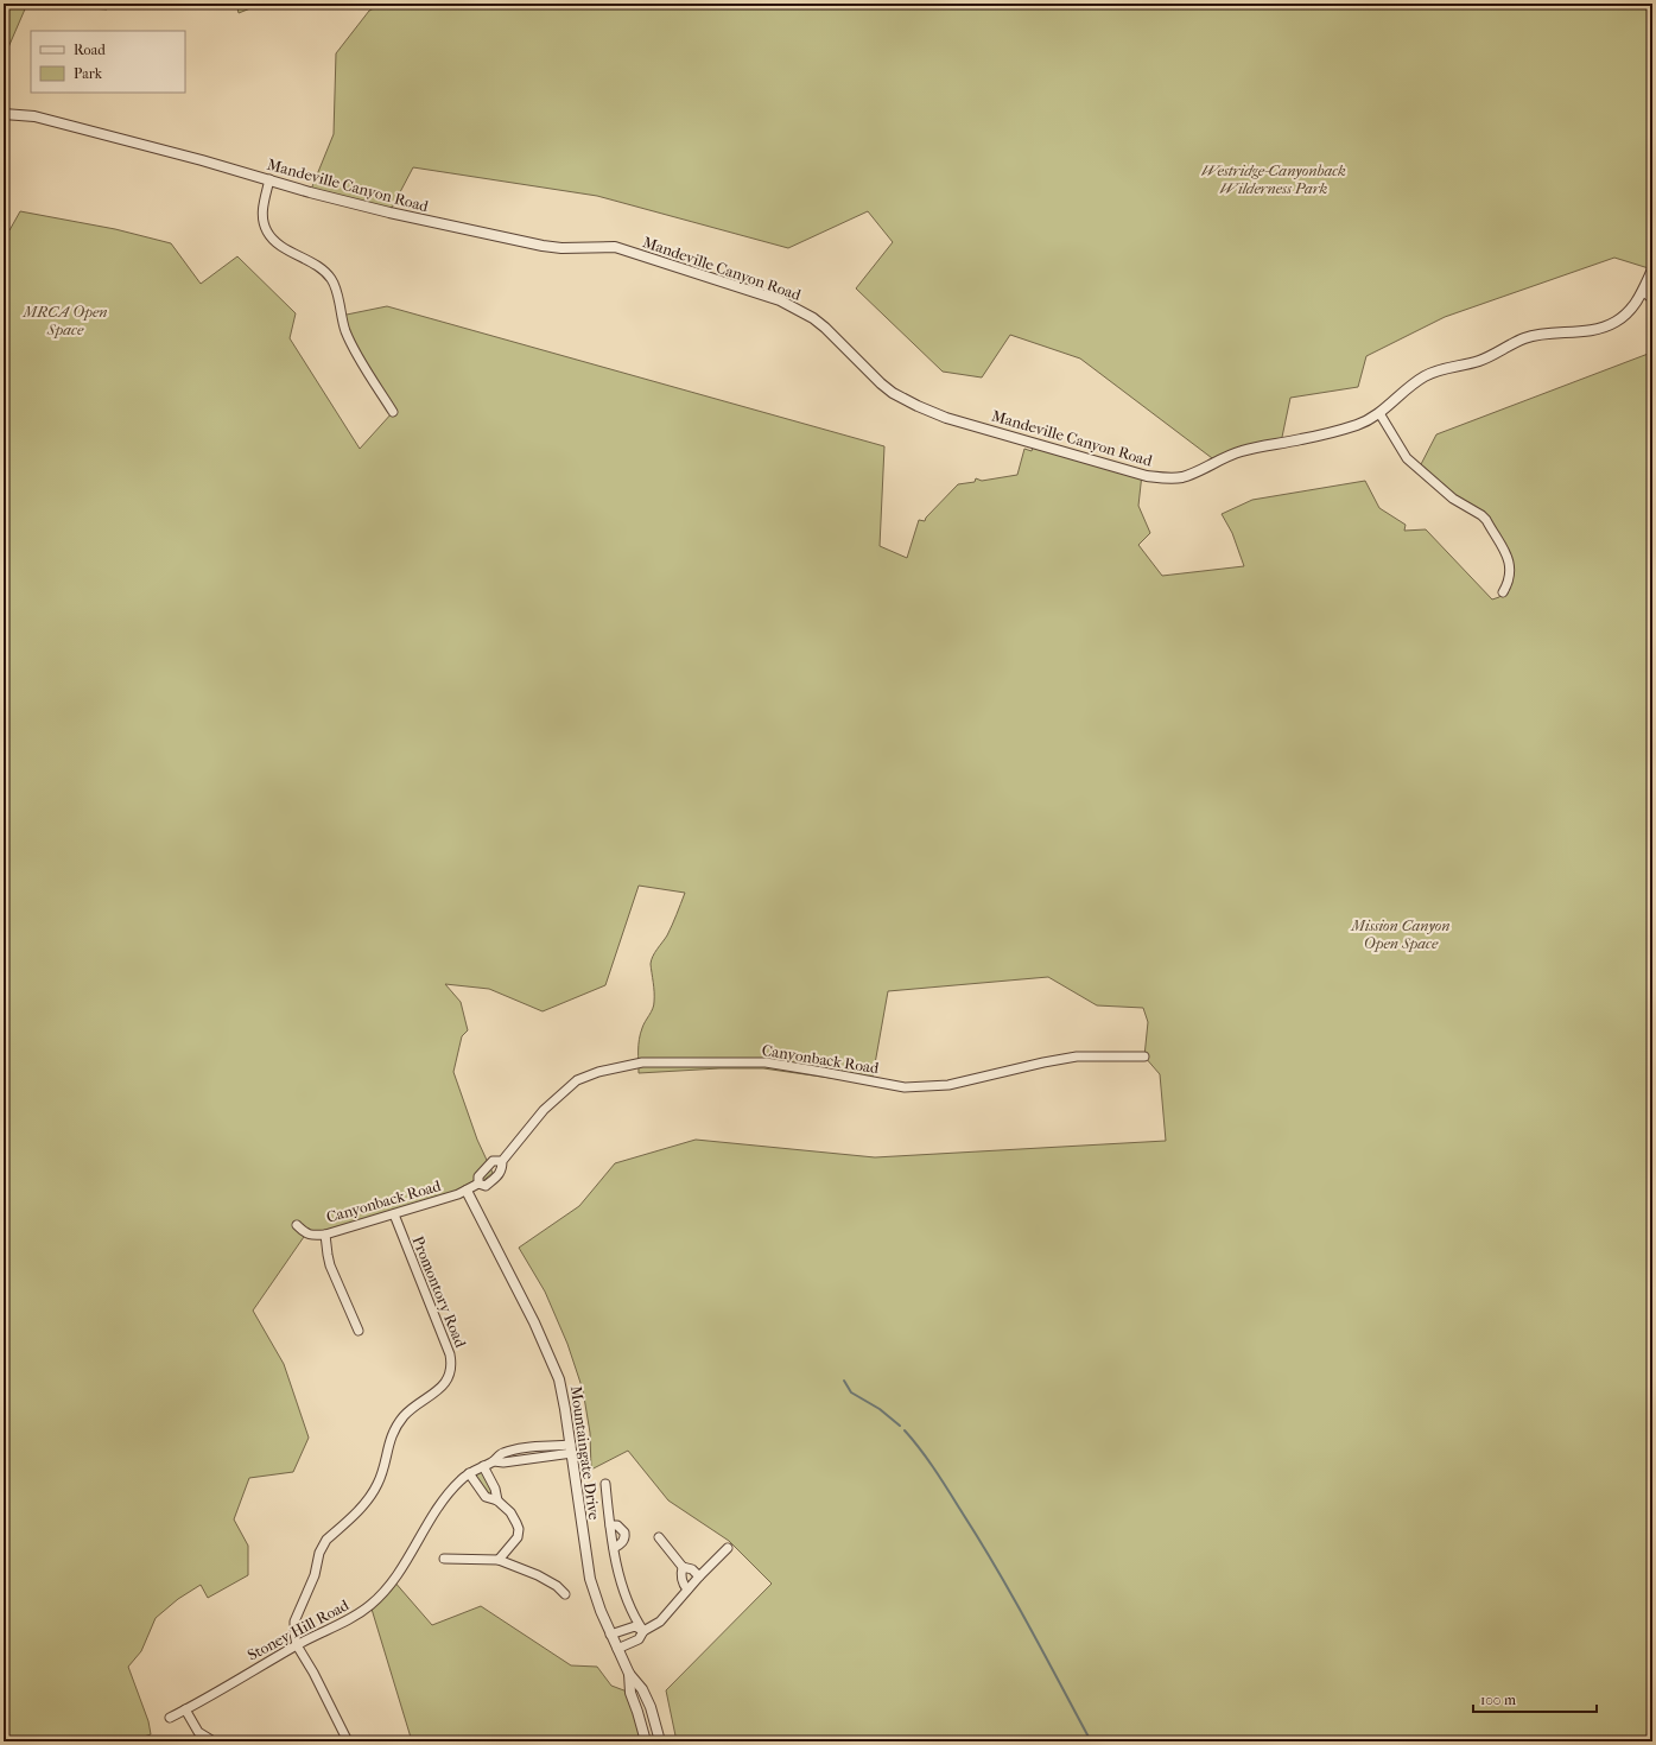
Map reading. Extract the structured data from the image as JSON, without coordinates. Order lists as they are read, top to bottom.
{
  "streets": {
    "street": [
      "Mandeville Canyon Road",
      "Canyonback Road",
      "Promontory Road",
      "Mountaingate Drive",
      "Stoney Hill Road"
    ]
  },
  "crossings": [
    ["Canyonback Road", "Promontory Road"],
    ["Canyonback Road", "Mountaingate Drive"],
    ["Promontory Road", "Stoney Hill Road"],
    ["Mountaingate Drive", "Stoney Hill Road"]
  ],
  "parks": ["Westridge-Canyonback Wilderness Park", "MRCA Open Space", "Mission Canyon Open Space"],
  "legend": ["Road", "Park"],
  "scale_bar": "100 m"
}
